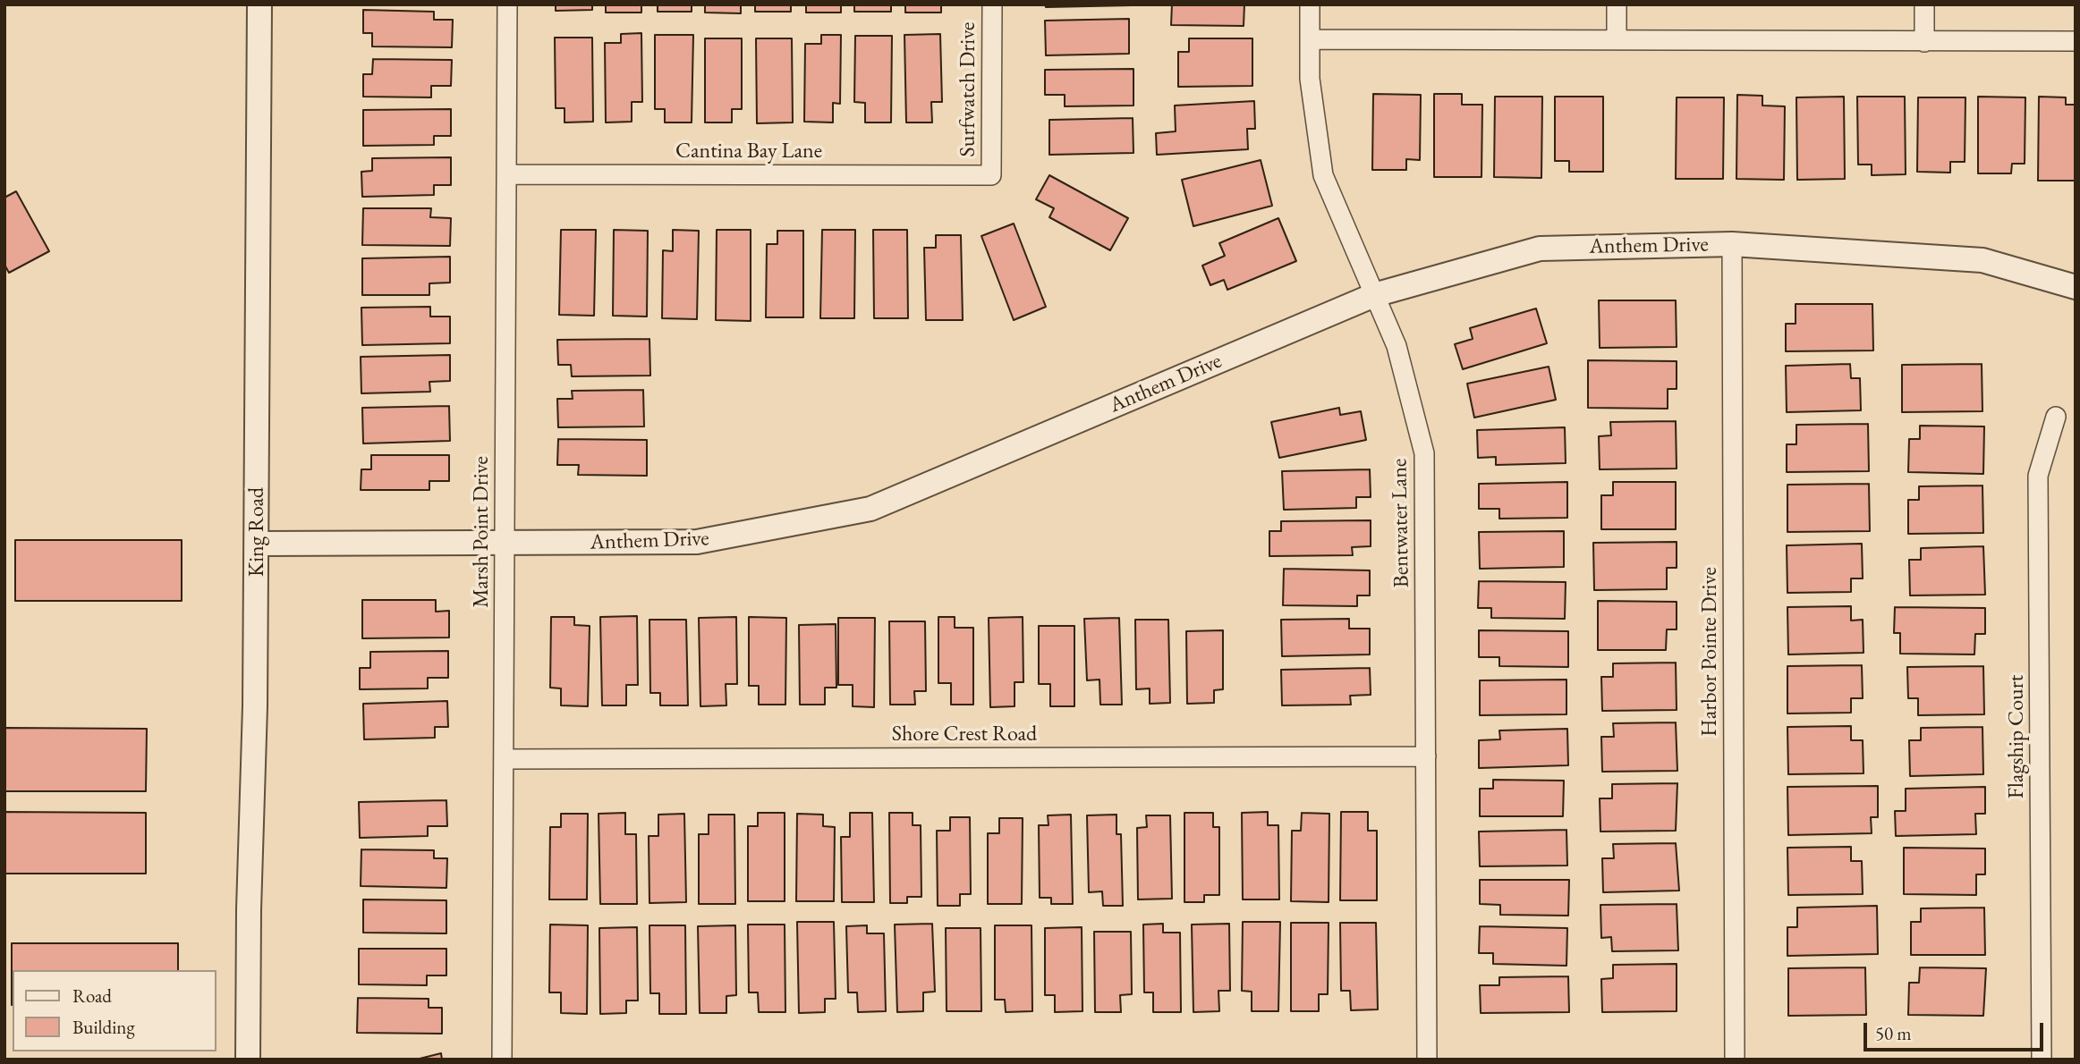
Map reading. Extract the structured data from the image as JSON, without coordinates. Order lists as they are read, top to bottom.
{
  "streets": {
    "street": [
      "Surfwatch Drive",
      "Cantina Bay Lane",
      "Anthem Drive",
      "Bentwater Lane",
      "King Road",
      "Marsh Point Drive",
      "Harbor Pointe Drive",
      "Shore Crest Road",
      "Flagship Court"
    ]
  },
  "crossings": [
    ["Surfwatch Drive", "Cantina Bay Lane"],
    ["Cantina Bay Lane", "Marsh Point Drive"],
    ["Anthem Drive", "Bentwater Lane"],
    ["Anthem Drive", "King Road"],
    ["Anthem Drive", "Marsh Point Drive"],
    ["Anthem Drive", "Harbor Pointe Drive"],
    ["Bentwater Lane", "Shore Crest Road"],
    ["Marsh Point Drive", "Shore Crest Road"]
  ],
  "legend": ["Road", "Building"],
  "scale_bar": "50 m"
}
